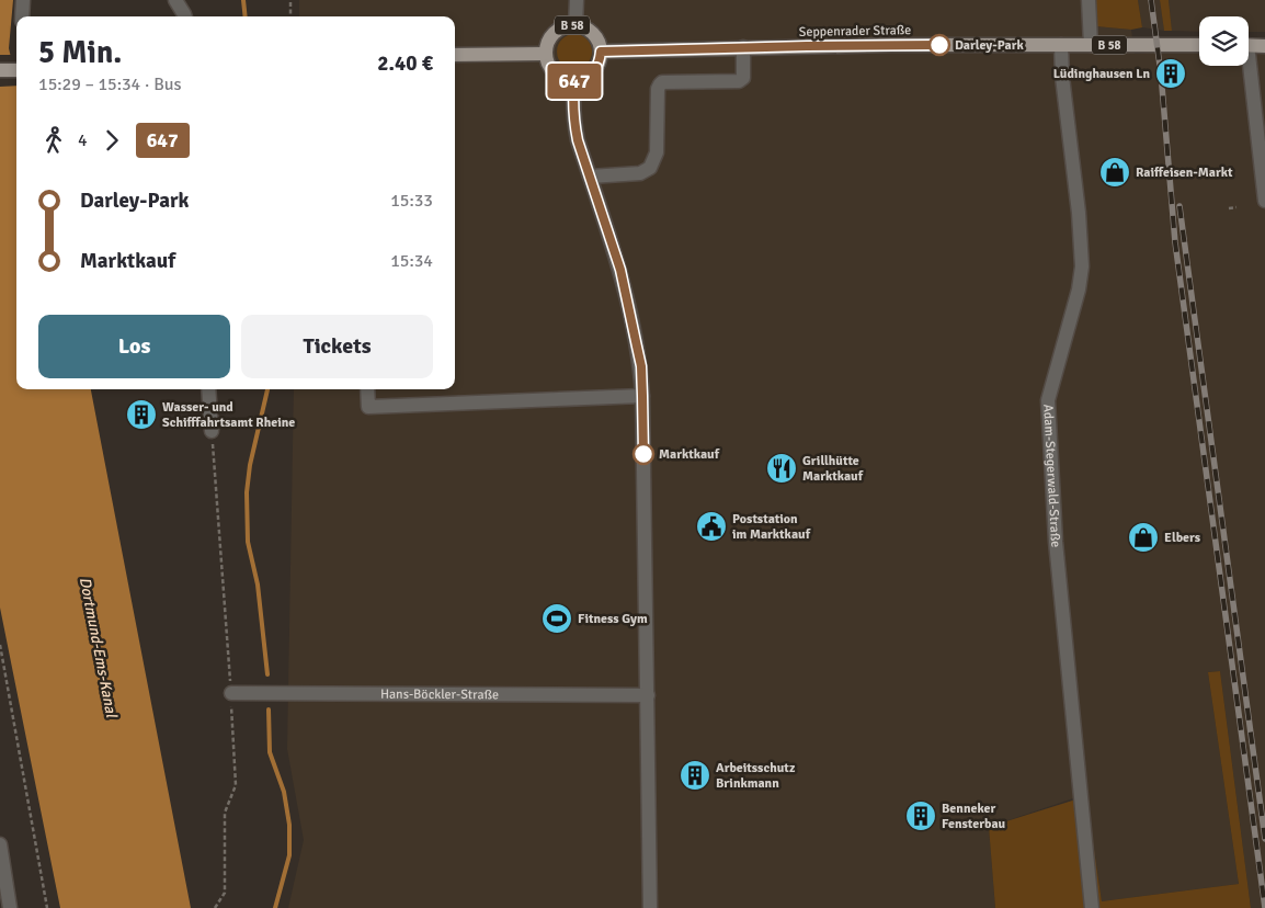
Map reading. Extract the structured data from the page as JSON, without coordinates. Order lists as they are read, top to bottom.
{
  "streets": {
    "main road": ["B 58", "Seppenrader Straße"],
    "street": ["Adam-Stegerwald-Straße", "Hans-Böckler-Straße"]
  },
  "crossings": [
    ["B 58", "Seppenrader Straße"],
    ["Seppenrader Straße", "Adam-Stegerwald-Straße"]
  ],
  "water": ["Dortmund-Ems-Kanal"],
  "places": {
    "other": ["Darley-Park", "Marktkauf"],
    "building": [
      "Lüdinghausen Ln",
      "Wasser- und Schifffahrtsamt Rheine",
      "Arbeitsschutz Brinkmann",
      "Benneker Fensterbau"
    ],
    "shop": ["Raiffeisen-Markt", "Elbers"],
    "restaurant": ["Grillhütte Marktkauf"],
    "public building": ["Poststation im Marktkauf"],
    "sports": ["Fitness Gym"]
  },
  "lines": ["bus line 647"],
  "page": {
    "on_map": "647",
    "heading": ["5 Min.", "15:29 – 15:34 · Bus", "2.40 €"],
    "legs": ["4", "647"],
    "list": [
      {
        "name": "Darley-Park",
        "value": "15:33"
      },
      {
        "name": "Marktkauf",
        "value": "15:34"
      }
    ],
    "buttons": ["Los", "Tickets"]
  }
}
